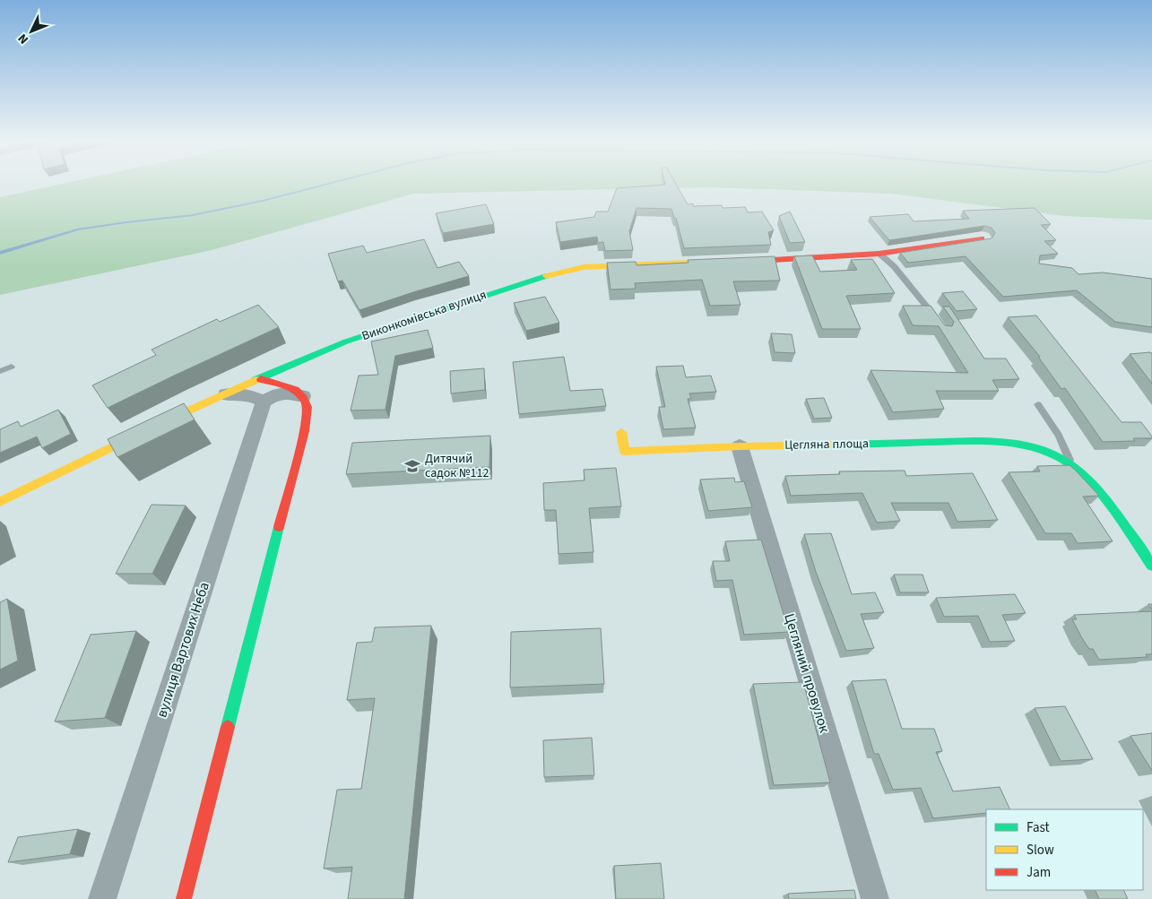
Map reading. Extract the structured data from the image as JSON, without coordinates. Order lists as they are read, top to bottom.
{
  "streets": {
    "street": [
      "Виконкомівська вулиця",
      "Цегляна площа",
      "вулиця Вартових Неба",
      "Цегляний провулок"
    ]
  },
  "crossings": [
    ["Цегляна площа", "Цегляний провулок"]
  ],
  "places": {
    "school or university": ["Дитячий садок №112"]
  },
  "legend": ["Fast", "Slow", "Jam"],
  "north": "bottom left"
}
